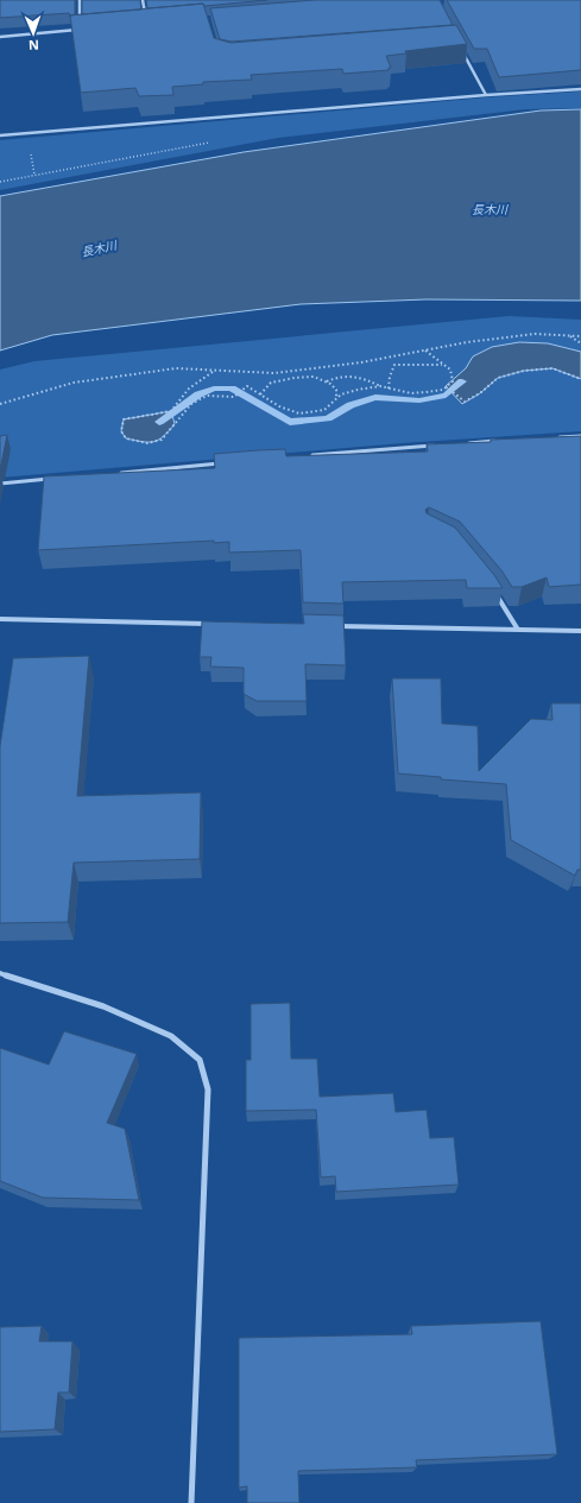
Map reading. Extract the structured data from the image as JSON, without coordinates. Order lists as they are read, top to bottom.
{
  "water": ["長木川"],
  "north": "bottom"
}
